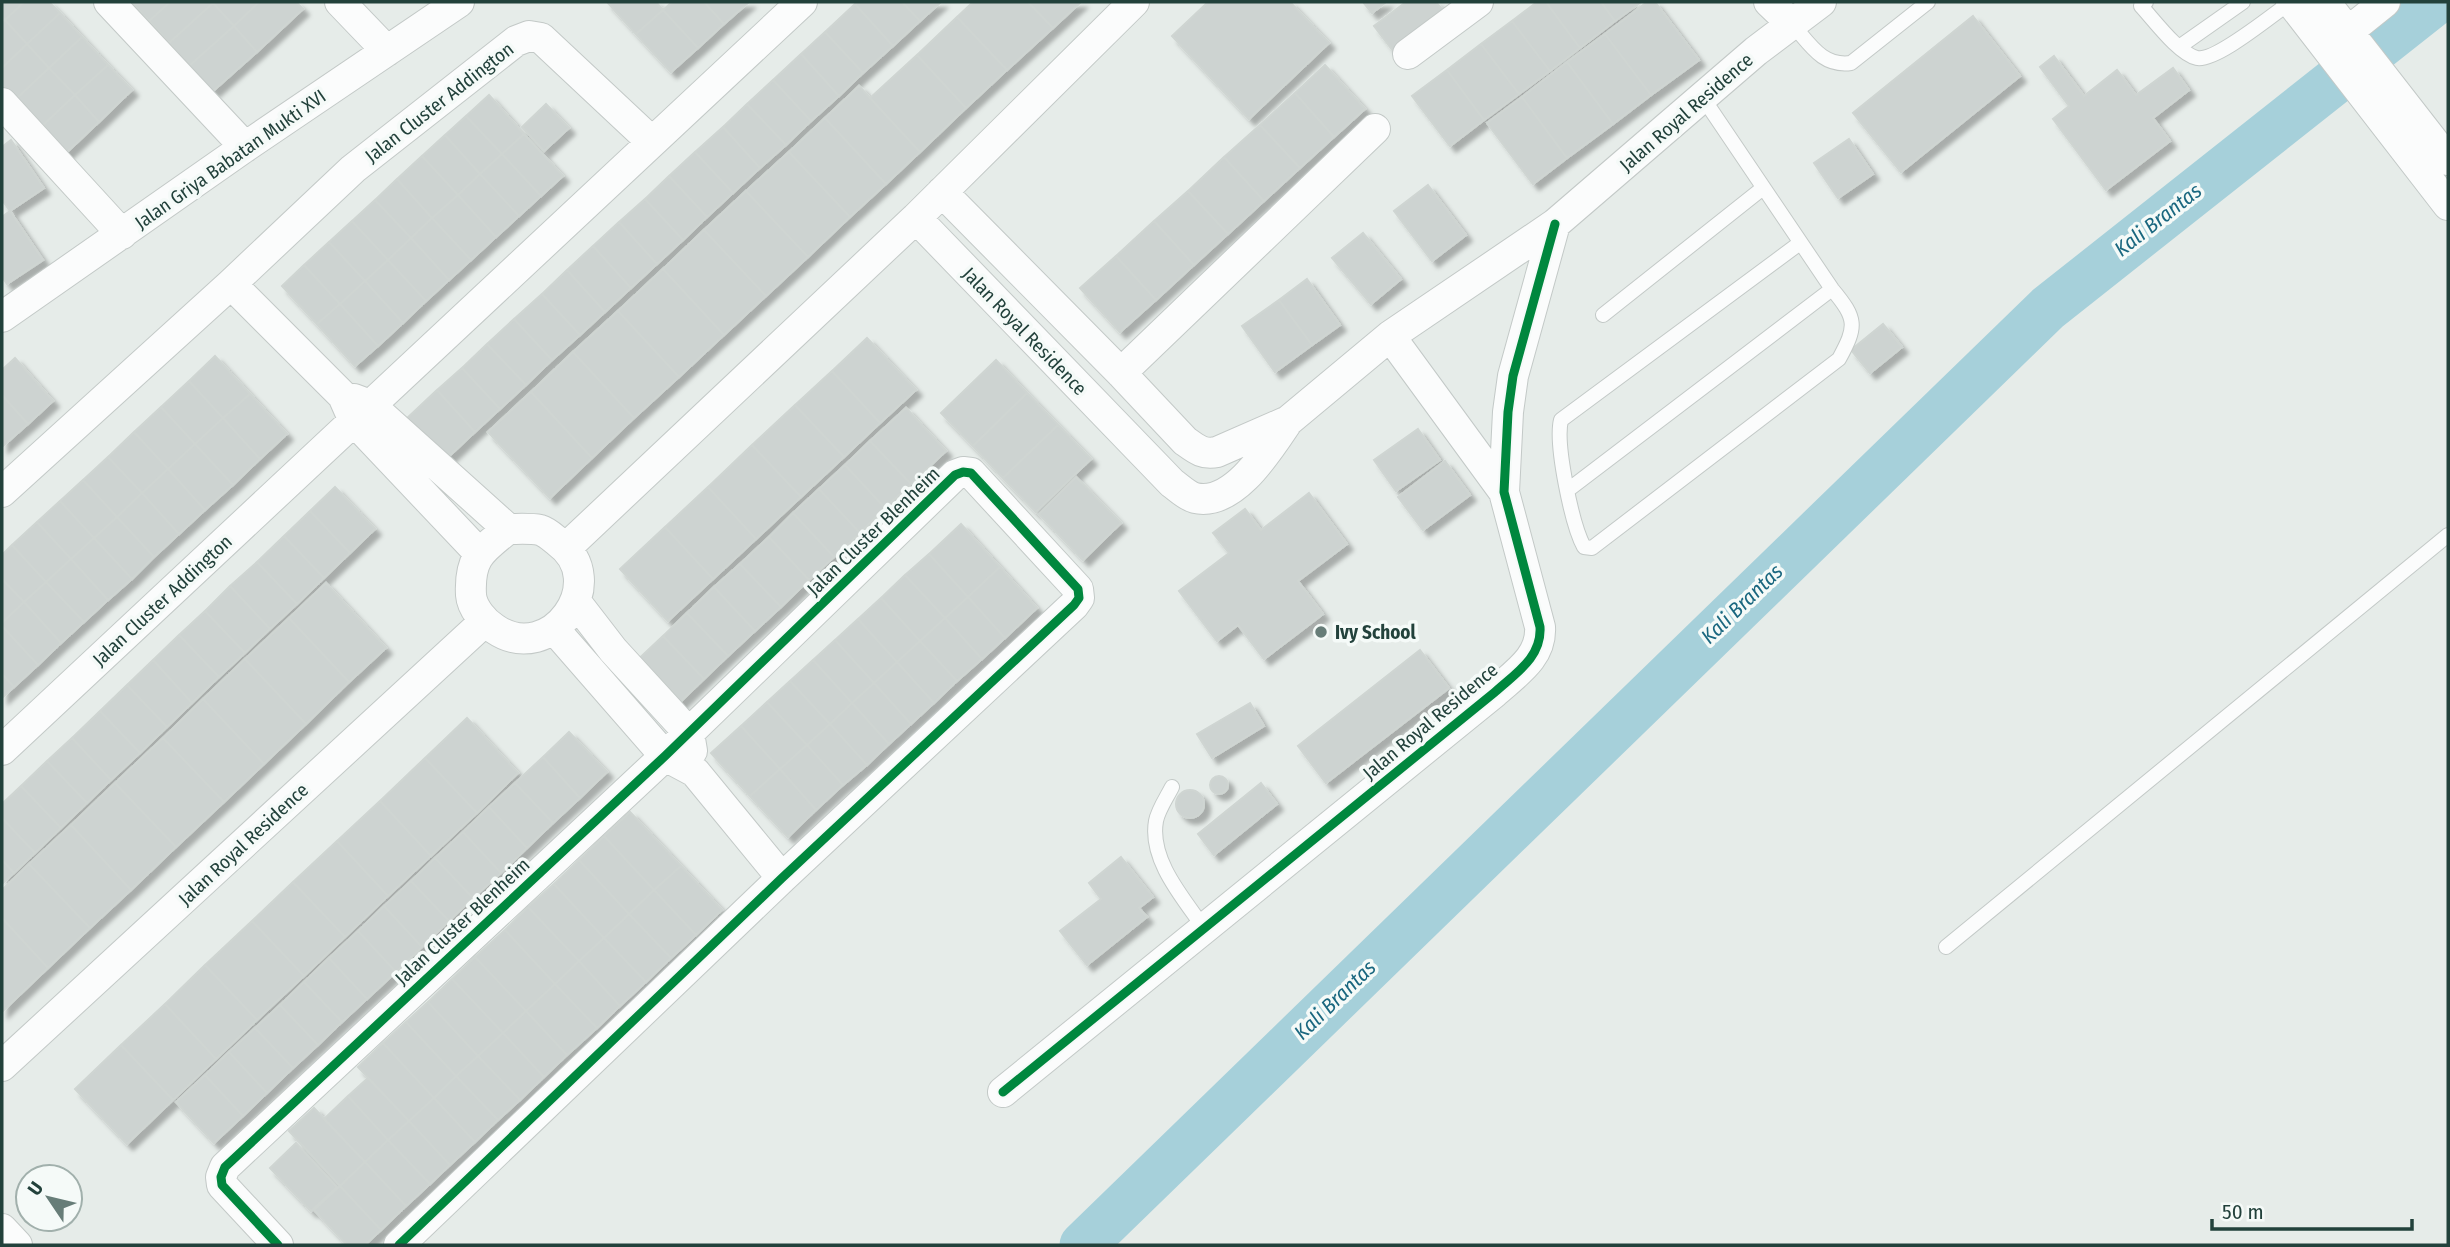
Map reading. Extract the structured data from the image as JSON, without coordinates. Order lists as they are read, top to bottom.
{
  "streets": {
    "street": [
      "Jalan Cluster Addington",
      "Jalan Royal Residence",
      "Jalan Griya Babatan Mukti XVI",
      "Jalan Cluster Blenheim"
    ]
  },
  "water": ["Kali Brantas"],
  "places": ["Ivy School"],
  "scale_bar": "50 m",
  "north": "top left"
}
